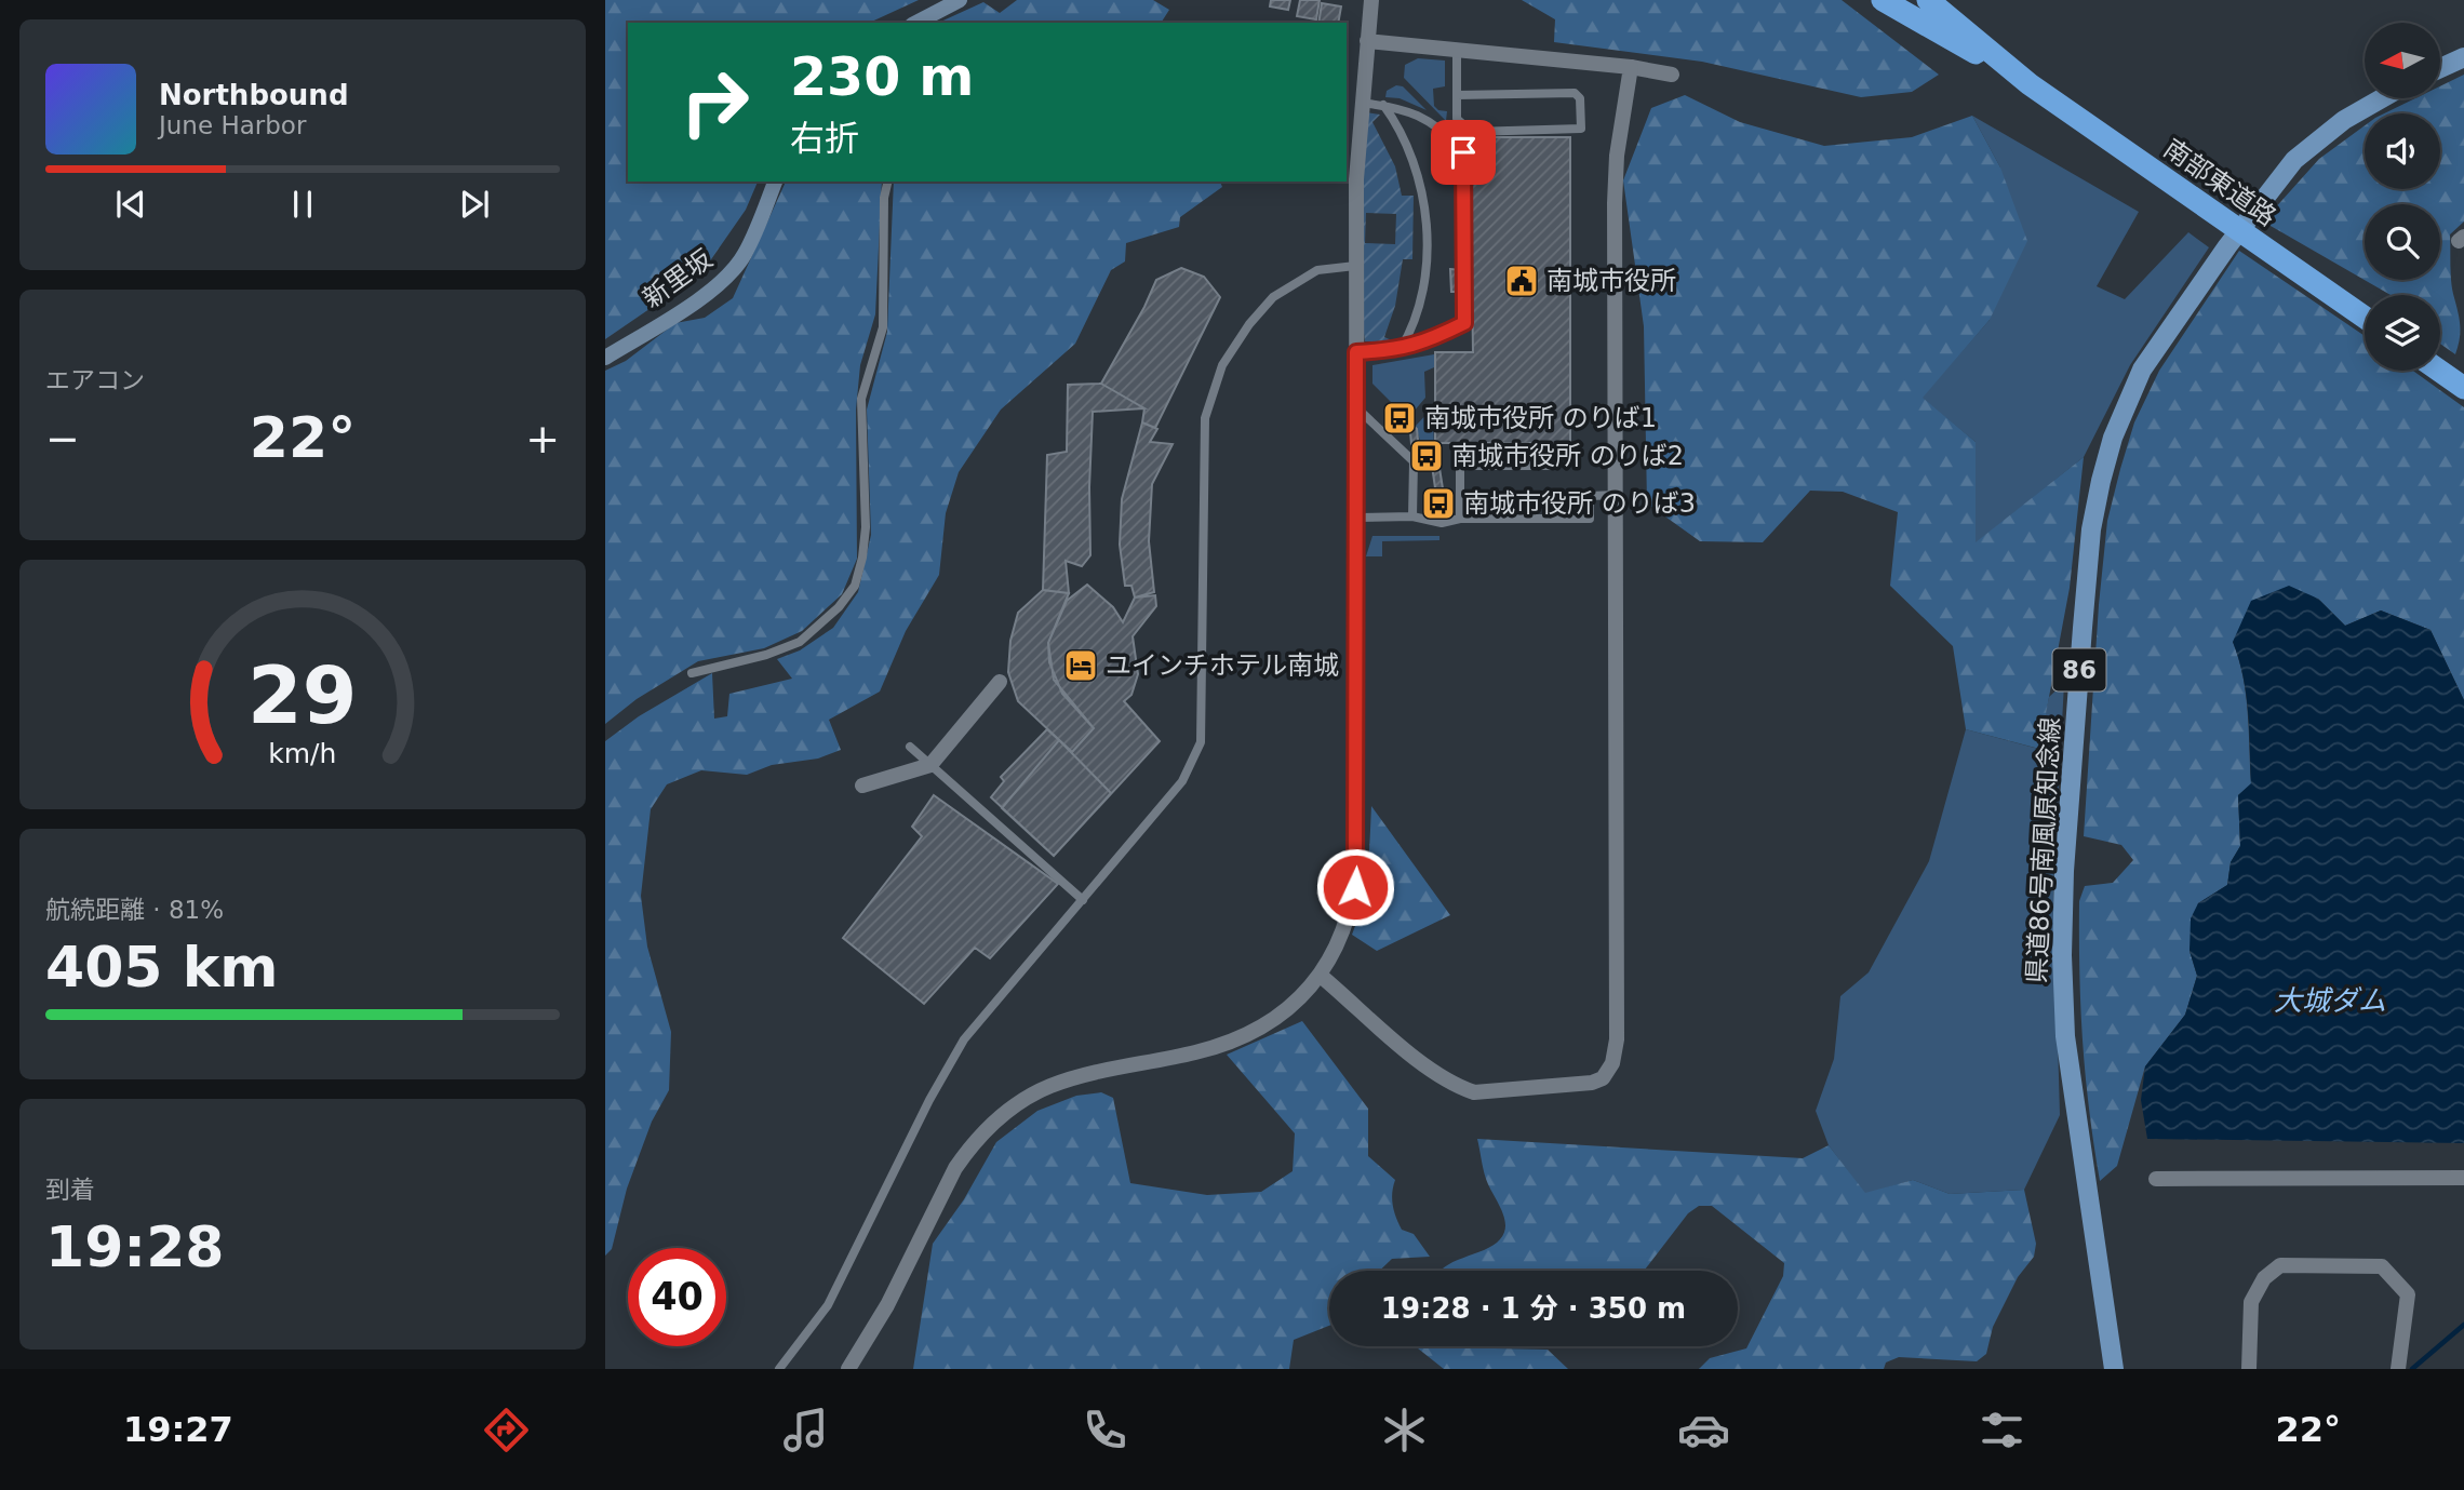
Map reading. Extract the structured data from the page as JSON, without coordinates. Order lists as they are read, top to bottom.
{
  "streets": {
    "highway": ["南部東道路"],
    "main road": ["新里坂", "86", "県道86号南風原知念線"]
  },
  "water": ["大城ダム"],
  "places": {
    "public building": ["南城市役所"],
    "bus stop": ["南城市役所 のりば1", "南城市役所 のりば2", "南城市役所 のりば3"],
    "hotel": ["ユインチホテル南城"]
  },
  "north": "left",
  "page": {
    "turn": ["230 m", "右折"],
    "song": ["Northbound", "June Harbor"],
    "tile": [
      "エアコン",
      ["航続距離 · 81%", "405 km"],
      ["到着", "19:28"]
    ],
    "heat": ["−", "22°", "+"],
    "limit": "40",
    "trip": "19:28 · 1 分 · 350 m",
    "tabs": ["19:27", "22°"],
    "gauge": ["29", "km/h"]
  }
}
